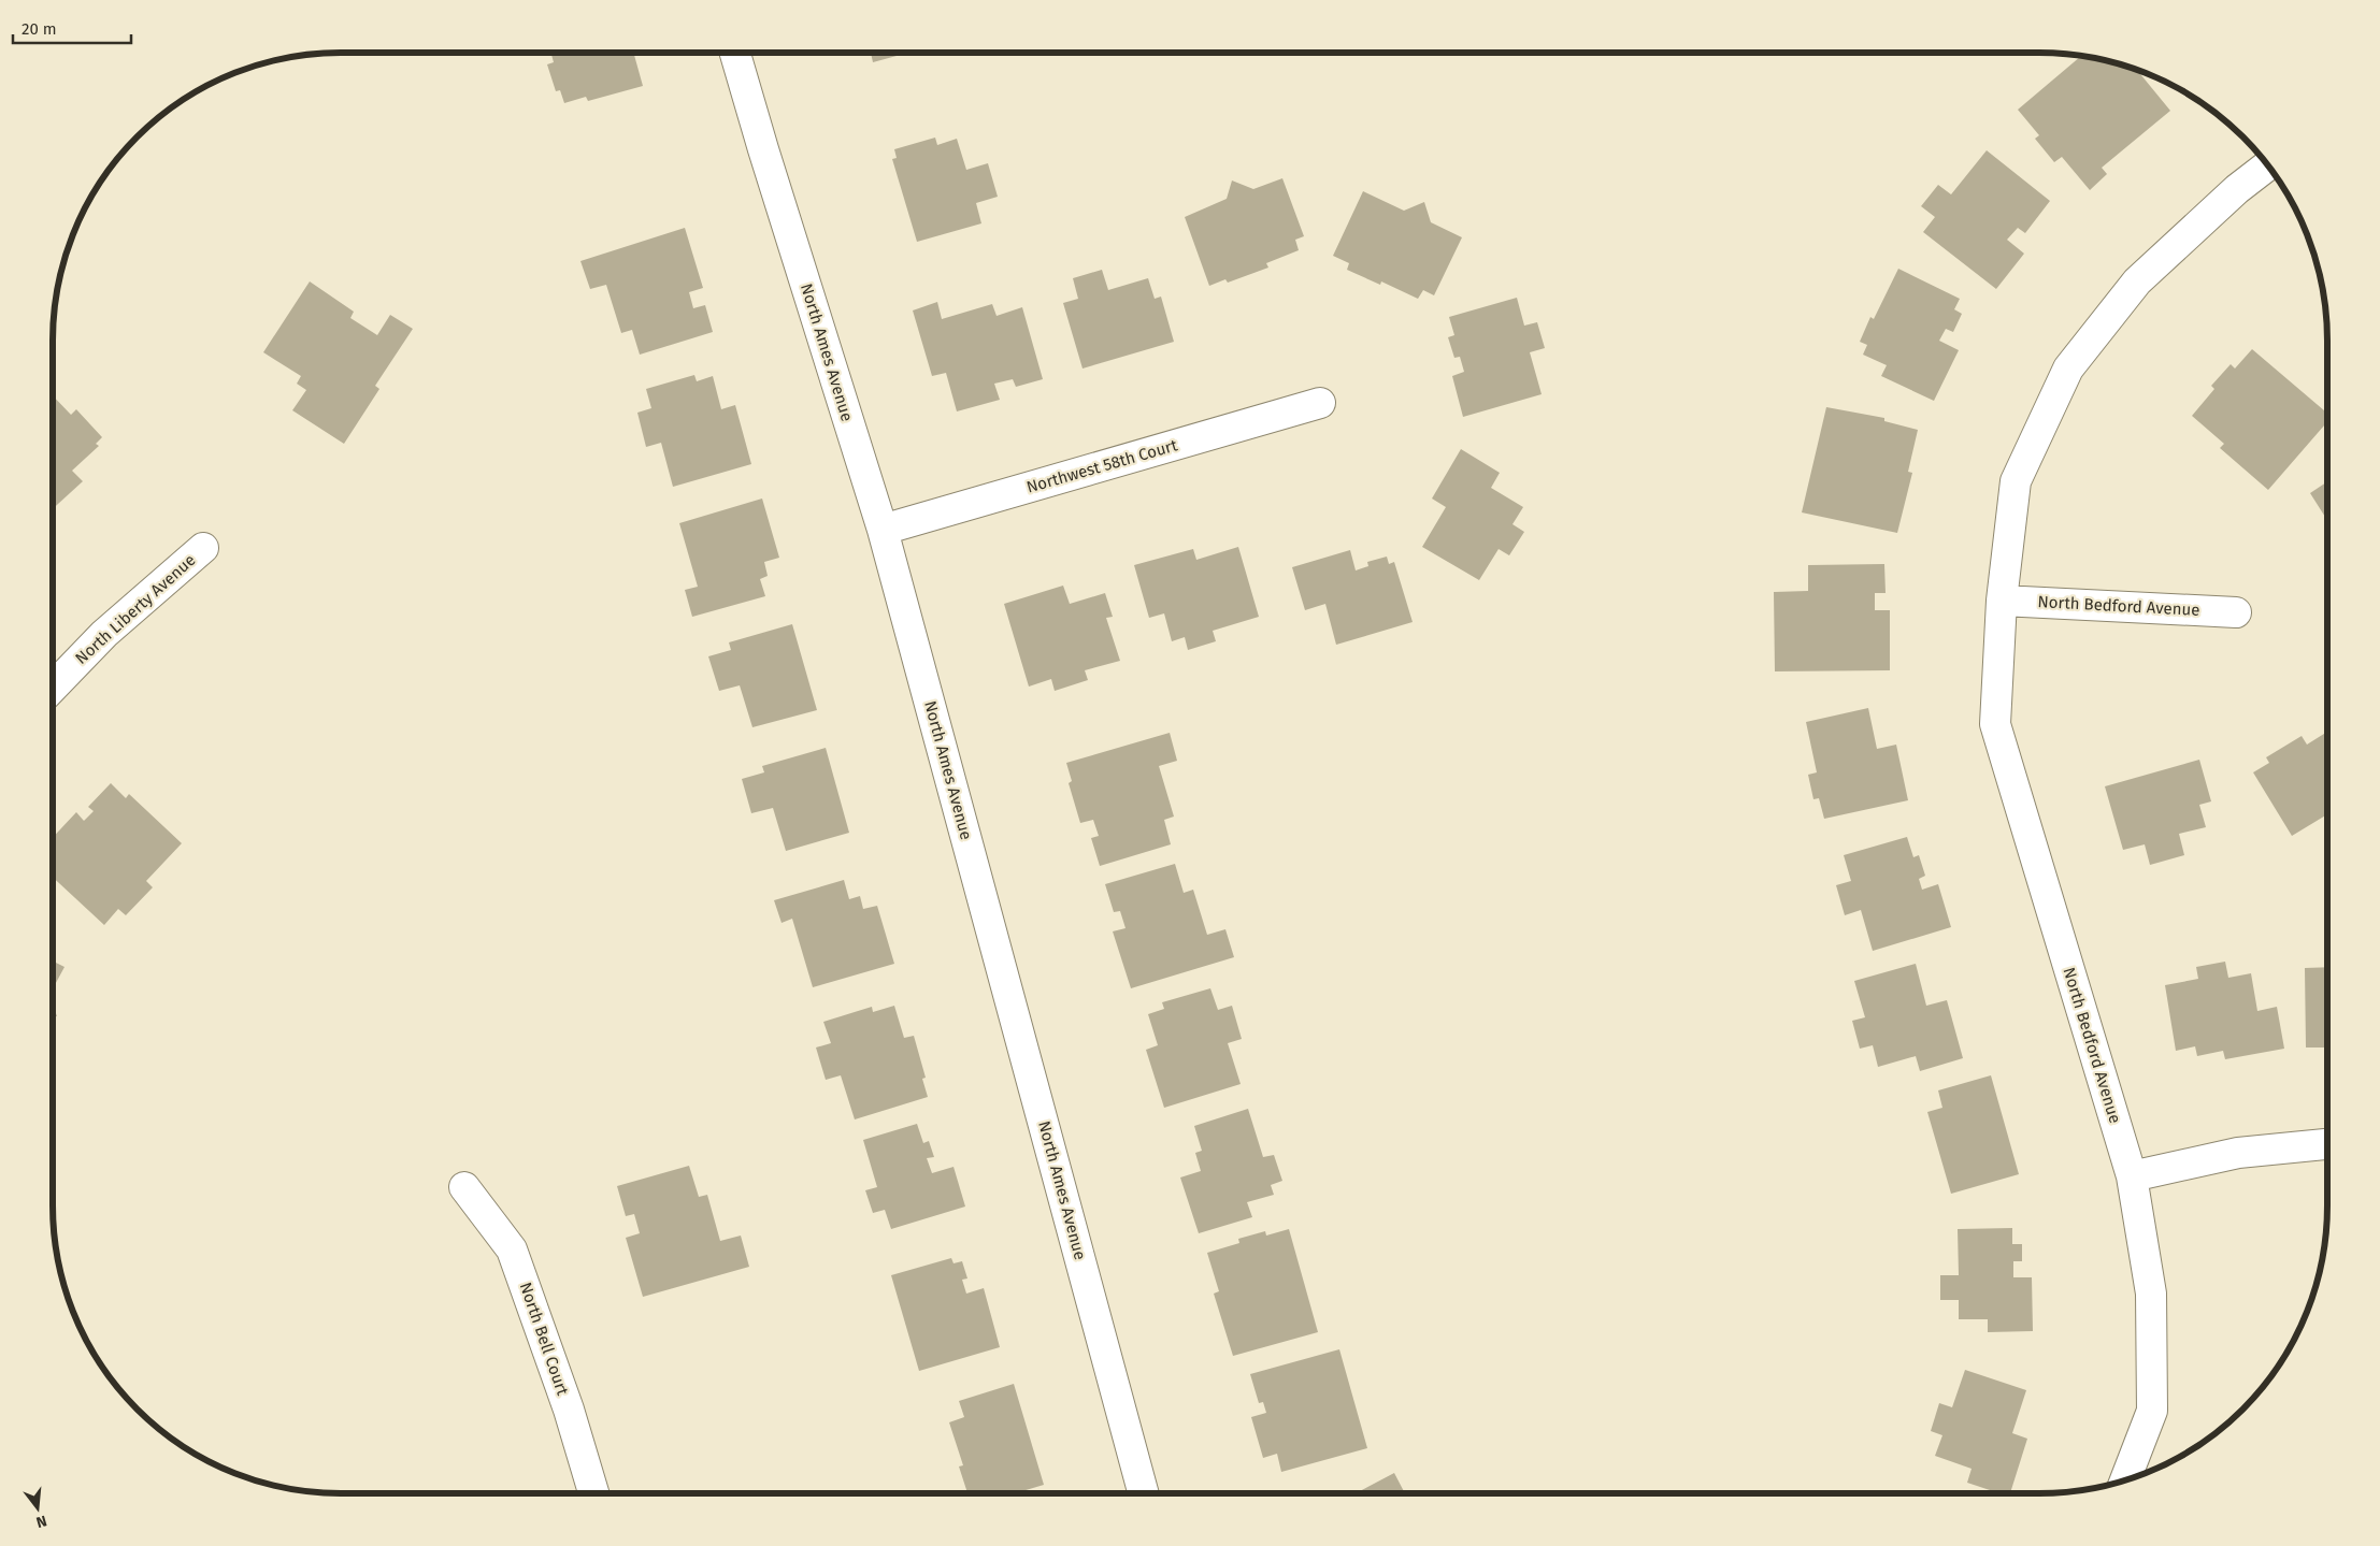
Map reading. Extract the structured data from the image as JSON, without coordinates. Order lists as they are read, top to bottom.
{
  "streets": {
    "street": [
      "North Ames Avenue",
      "Northwest 58th Court",
      "North Bedford Avenue",
      "North Liberty Avenue",
      "North Bell Court"
    ]
  },
  "crossings": [
    ["North Ames Avenue", "Northwest 58th Court"]
  ],
  "scale_bar": "20 m",
  "north": "bottom"
}
